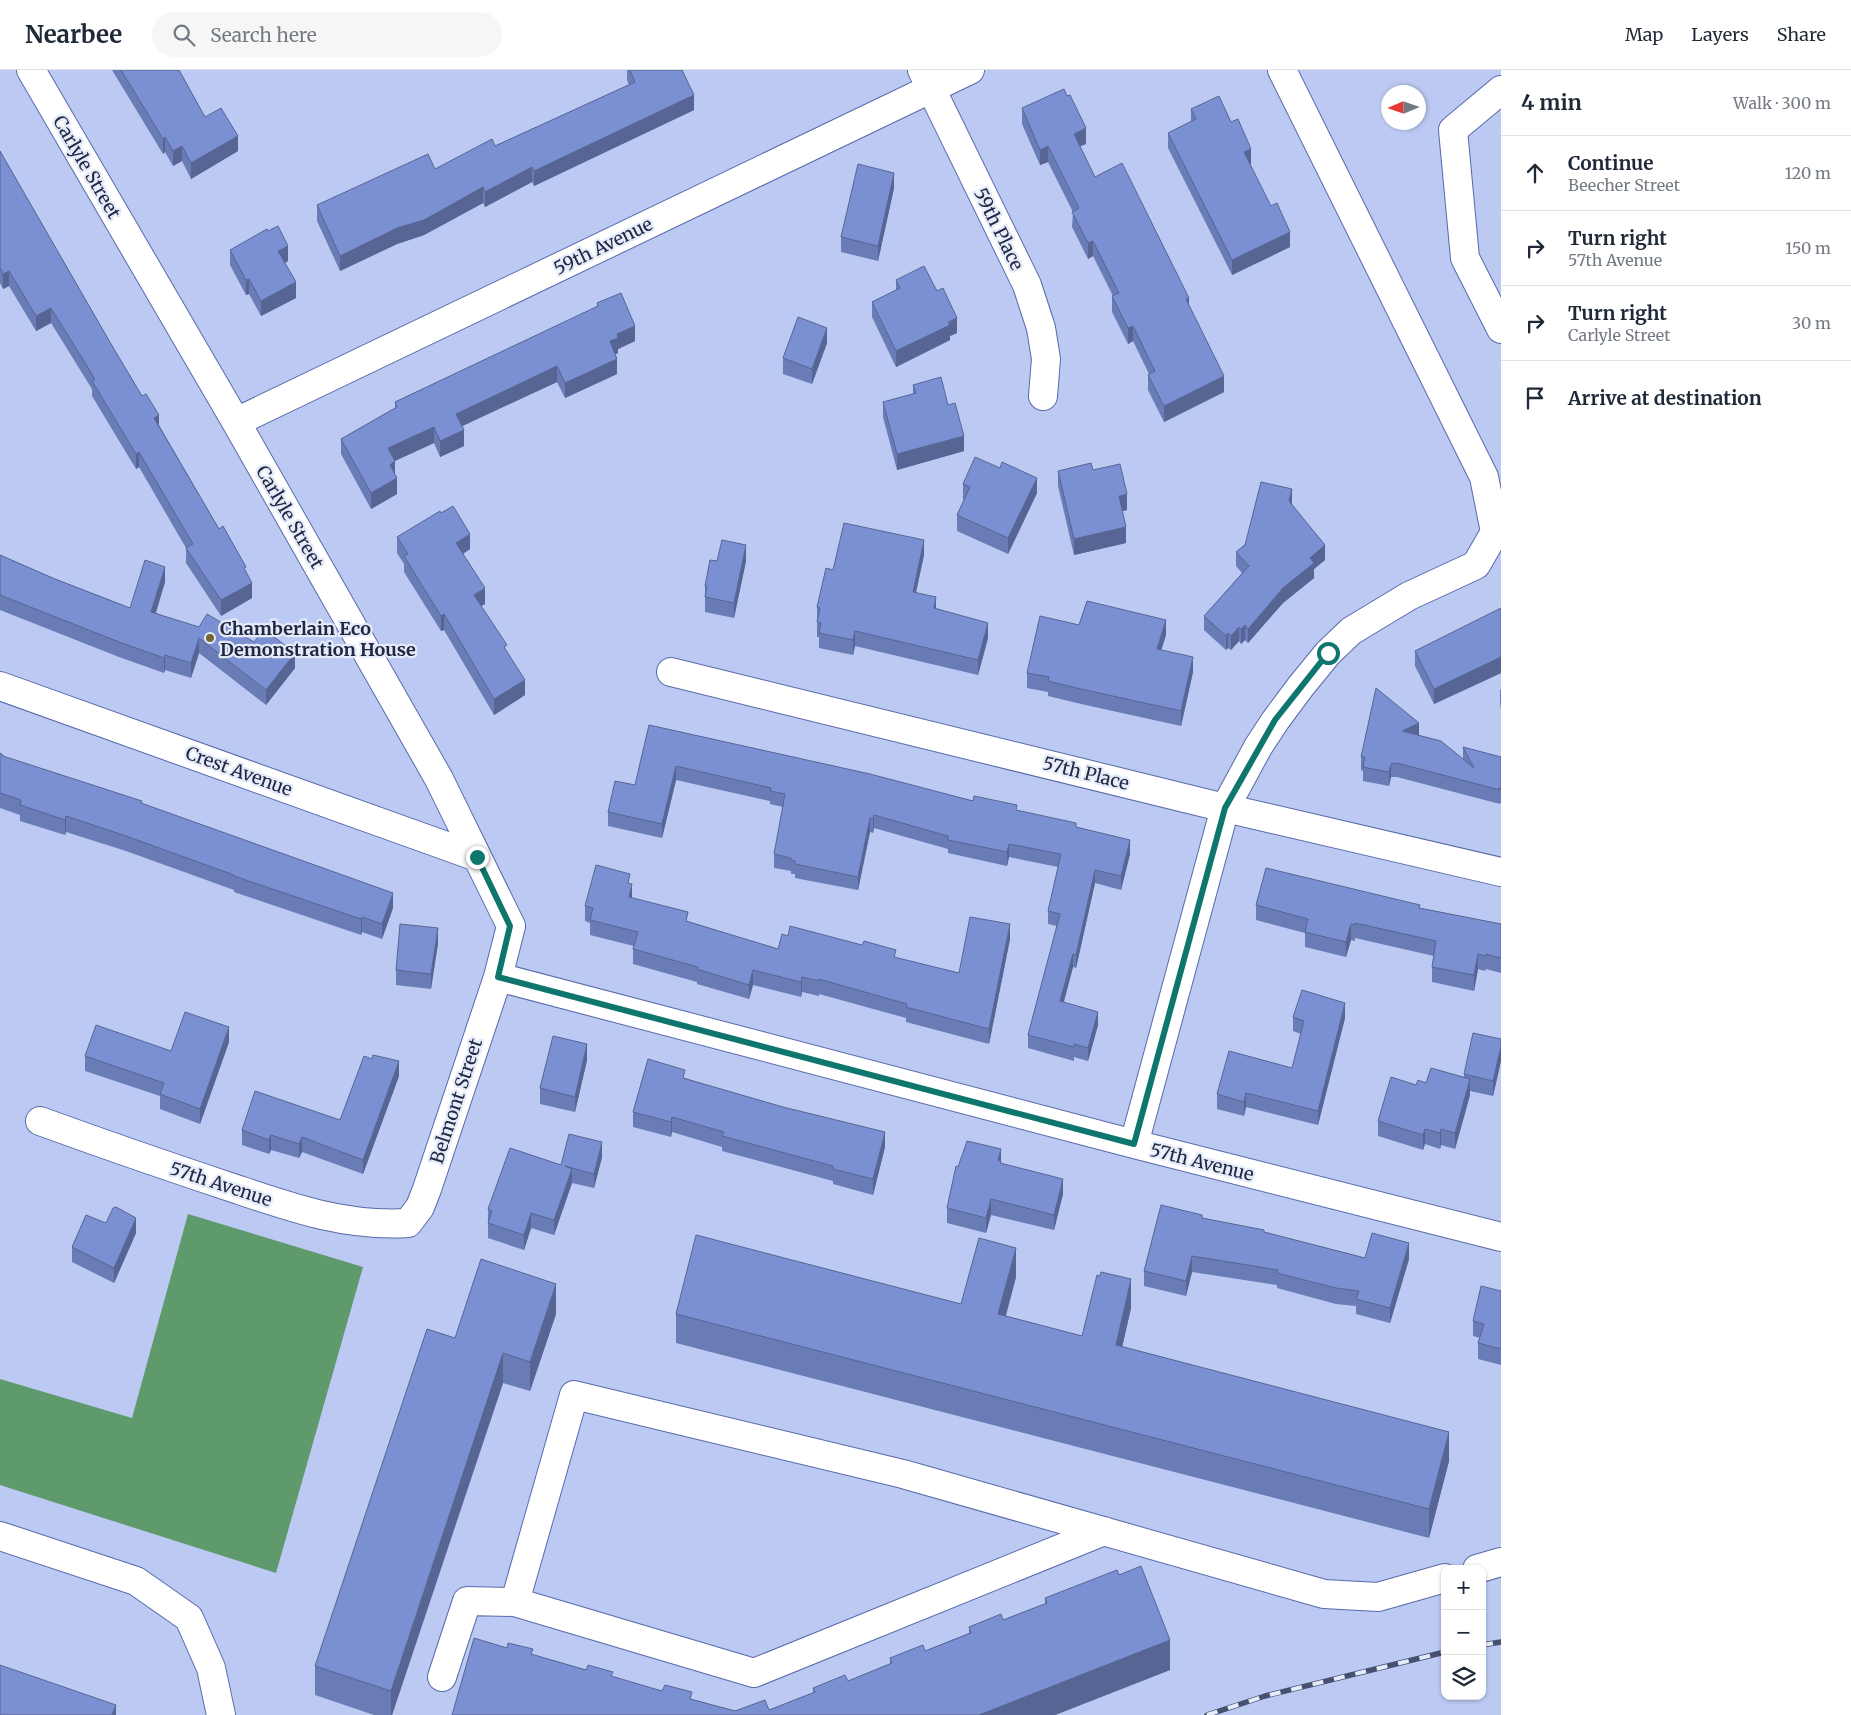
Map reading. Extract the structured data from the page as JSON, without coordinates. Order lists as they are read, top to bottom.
{
  "streets": {
    "street": [
      "Carlyle Street",
      "59th Place",
      "59th Avenue",
      "Crest Avenue",
      "57th Place",
      "Belmont Street",
      "57th Avenue"
    ]
  },
  "crossings": [
    ["Carlyle Street", "59th Avenue"],
    ["Carlyle Street", "Crest Avenue"],
    ["Carlyle Street", "Belmont Street"],
    ["Carlyle Street", "57th Avenue"],
    ["59th Place", "59th Avenue"],
    ["Belmont Street", "57th Avenue"]
  ],
  "places": ["Chamberlain Eco Demonstration House"],
  "north": "left",
  "page": {
    "header": "Nearbee",
    "search": "Search here",
    "nav": ["Map", "Layers", "Share"],
    "heading": ["4 min", "Walk · 300 m"],
    "list": [
      ["Continue", "Beecher Street", "120 m"],
      ["Turn right", "57th Avenue", "150 m"],
      ["Turn right", "Carlyle Street", "30 m"],
      "Arrive at destination"
    ],
    "map_buttons": ["+", "−"]
  }
}
